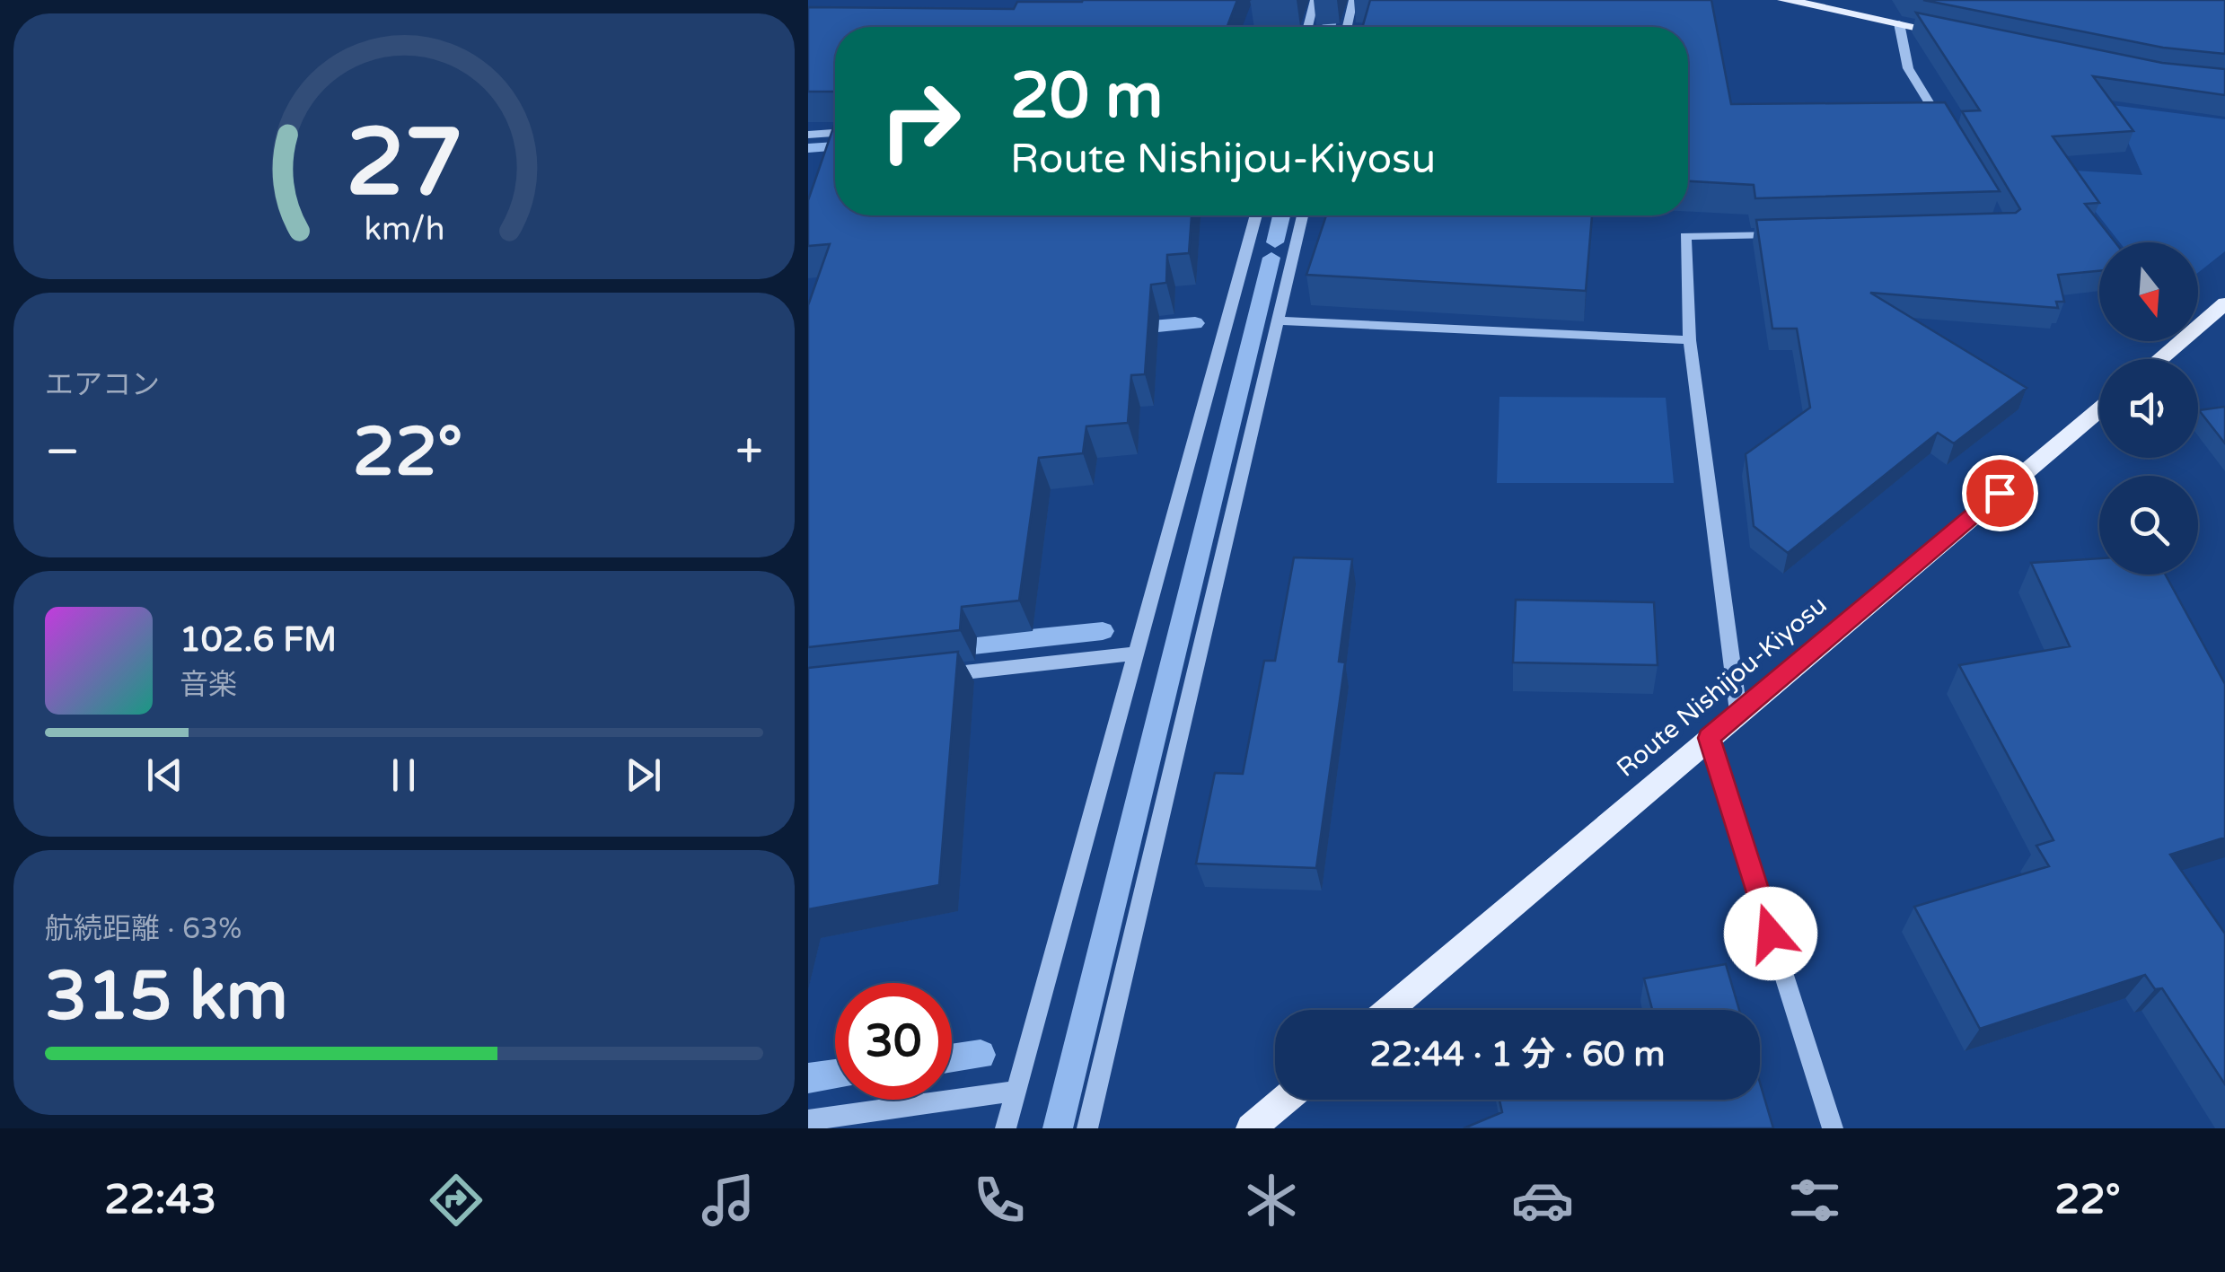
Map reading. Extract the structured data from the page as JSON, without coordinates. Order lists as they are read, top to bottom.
{
  "streets": {
    "main road": ["Route Nishijou-Kiyosu"]
  },
  "north": "bottom",
  "page": {
    "turn": ["20 m", "Route Nishijou-Kiyosu"],
    "tile": [
      "エアコン",
      ["航続距離 · 63%", "315 km"]
    ],
    "heat": ["−", "22°", "+"],
    "song": ["102.6 FM", "音楽"],
    "limit": "30",
    "trip": "22:44 · 1 分 · 60 m",
    "tabs": ["22:43", "22°"],
    "gauge": ["27", "km/h"]
  }
}
